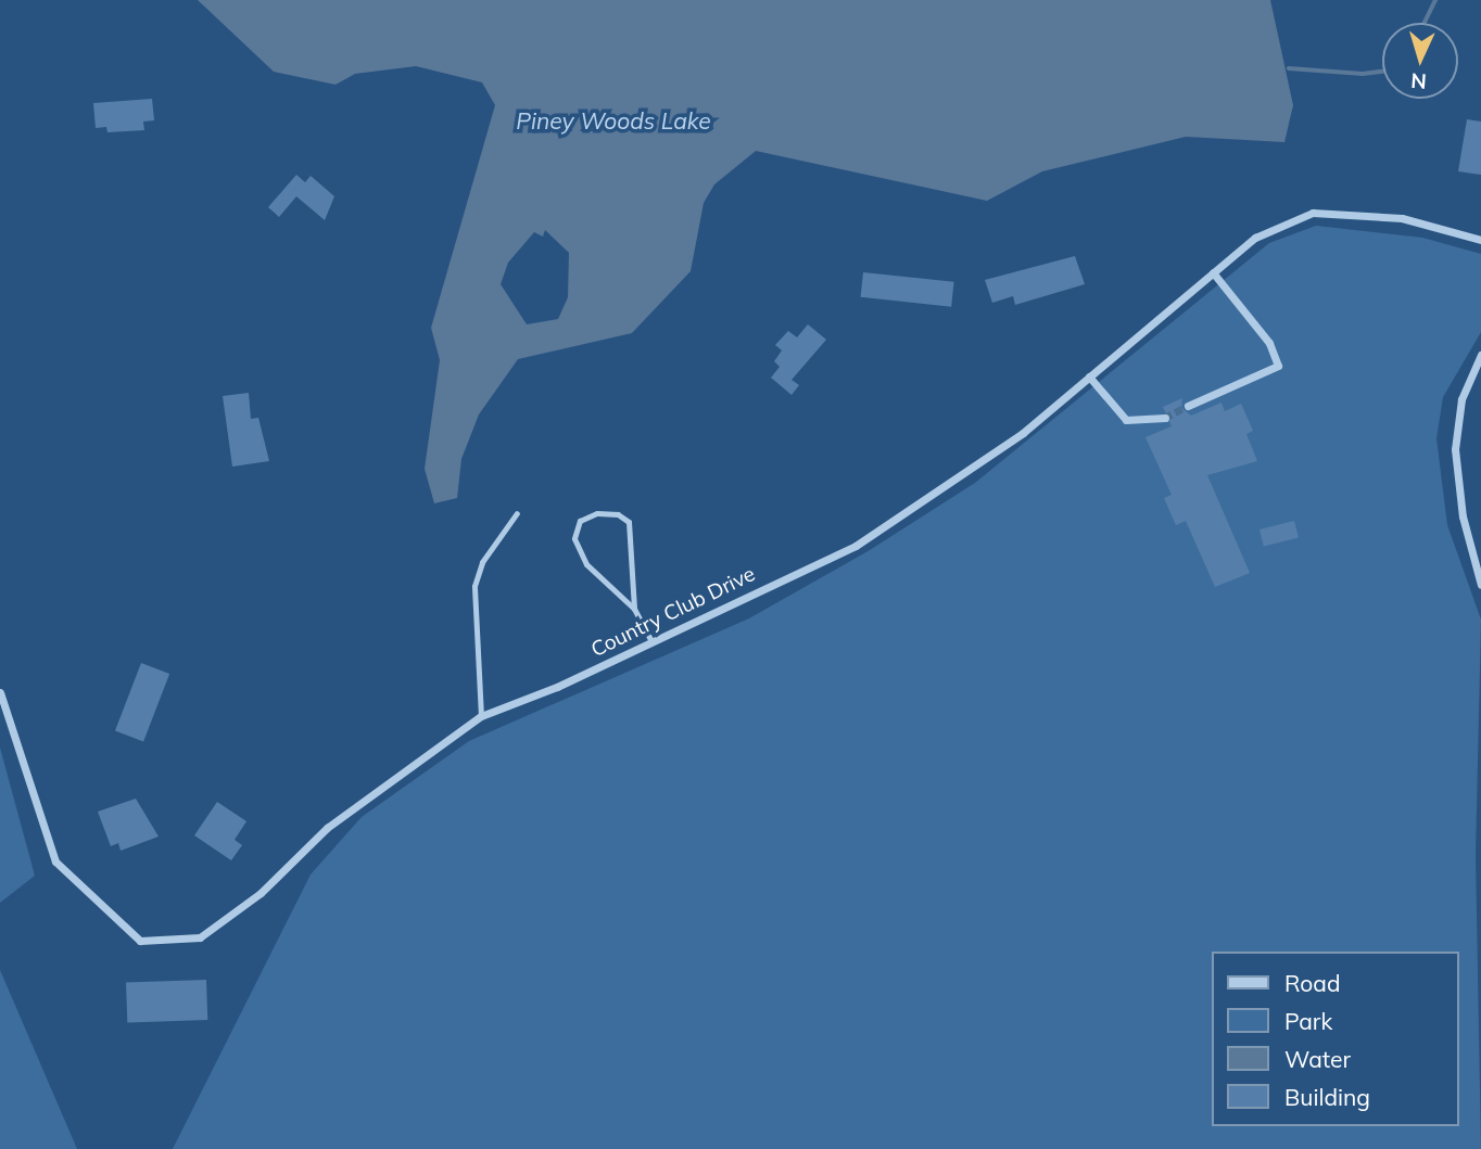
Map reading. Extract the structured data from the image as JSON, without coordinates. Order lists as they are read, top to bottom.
{
  "streets": {
    "street": ["Country Club Drive"]
  },
  "water": ["Piney Woods Lake"],
  "legend": [
    "Road",
    "Park",
    "Water",
    "Building"
  ],
  "north": "bottom"
}
